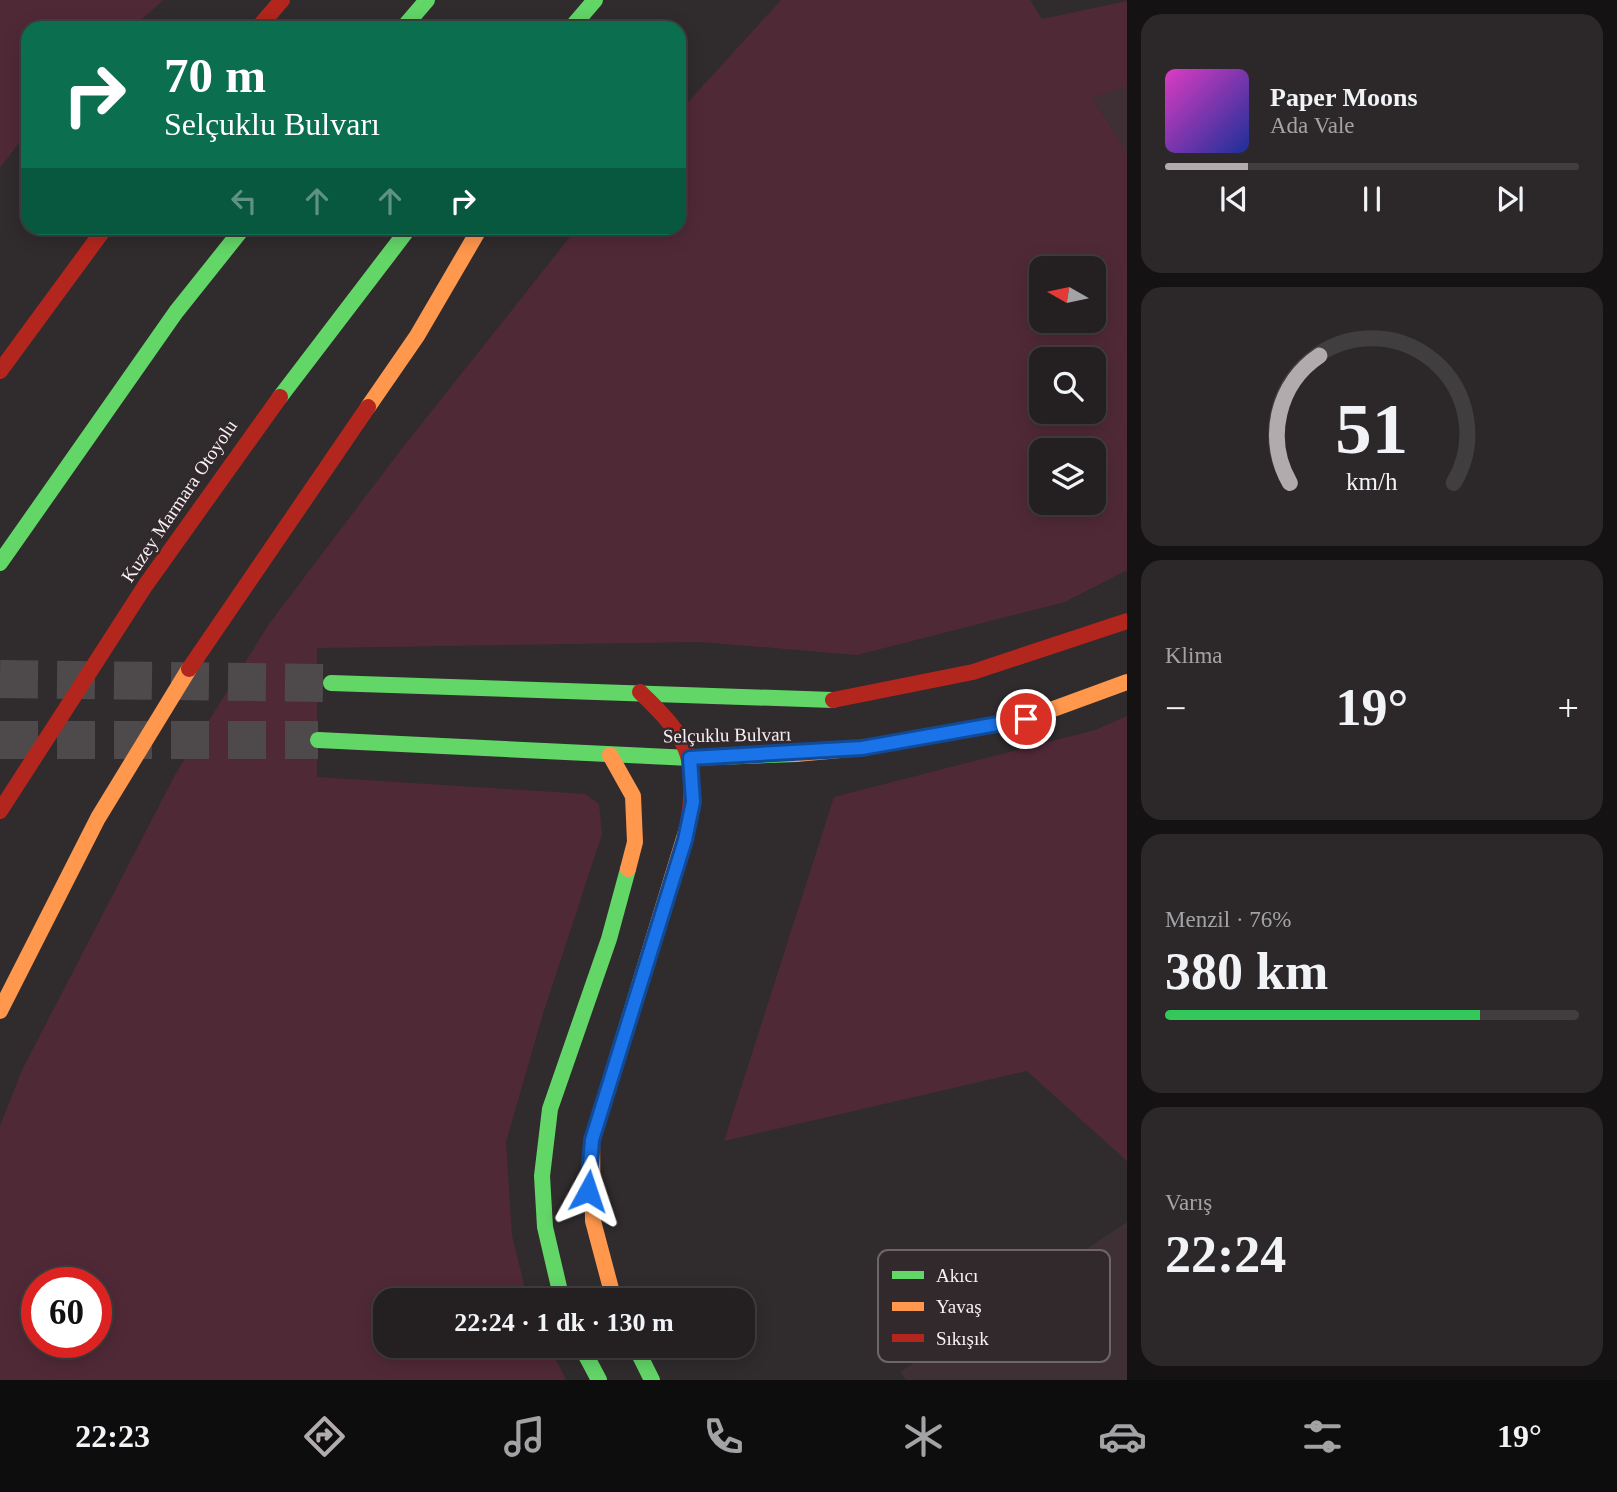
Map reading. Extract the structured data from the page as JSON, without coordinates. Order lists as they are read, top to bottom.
{
  "streets": {
    "main road": ["Kuzey Marmara Otoyolu", "Selçuklu Bulvarı"]
  },
  "legend": ["Akıcı", "Yavaş", "Sıkışık"],
  "north": "left",
  "page": {
    "turn": ["70 m", "Selçuklu Bulvarı"],
    "song": ["Paper Moons", "Ada Vale"],
    "tile": [
      "Klima",
      ["Menzil · 76%", "380 km"],
      ["Varış", "22:24"]
    ],
    "heat": ["−", "19°", "+"],
    "limit": "60",
    "trip": "22:24 · 1 dk · 130 m",
    "tabs": ["22:23", "19°"],
    "gauge": ["51", "km/h"]
  }
}
